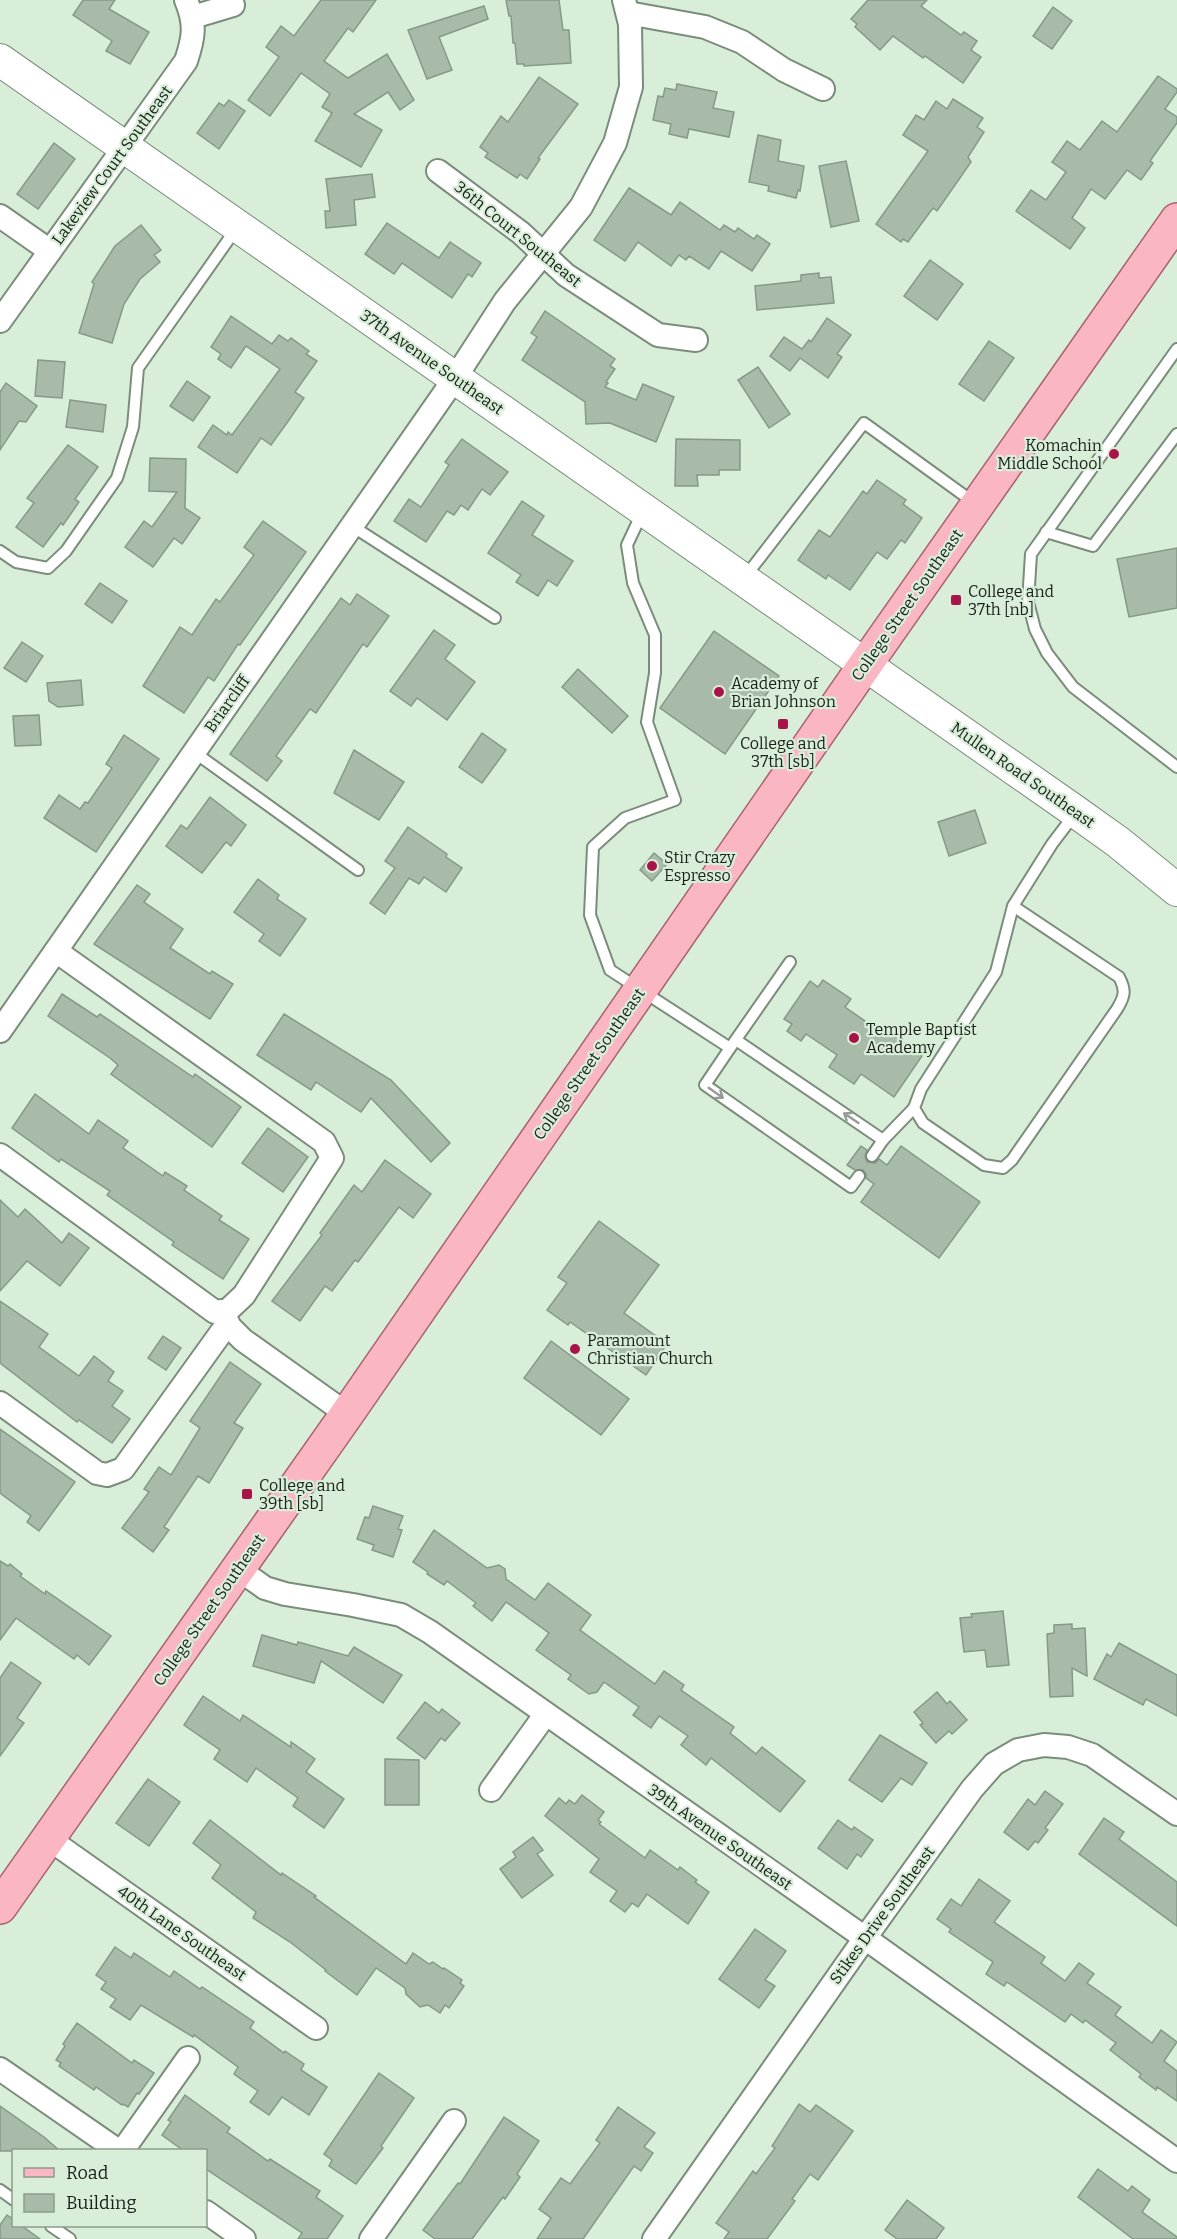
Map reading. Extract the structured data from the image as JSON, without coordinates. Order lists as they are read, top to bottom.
{
  "streets": {
    "main road": ["College Street Southeast"],
    "street": [
      "Lakeview Court Southeast",
      "36th Court Southeast",
      "37th Avenue Southeast",
      "Briarcliff",
      "Mullen Road Southeast",
      "39th Avenue Southeast",
      "Stikes Drive Southeast",
      "40th Lane Southeast"
    ]
  },
  "crossings": [
    ["Lakeview Court Southeast", "37th Avenue Southeast"],
    ["36th Court Southeast", "Briarcliff"],
    ["37th Avenue Southeast", "College Street Southeast"],
    ["37th Avenue Southeast", "Briarcliff"],
    ["37th Avenue Southeast", "Mullen Road Southeast"],
    ["College Street Southeast", "Mullen Road Southeast"],
    ["College Street Southeast", "39th Avenue Southeast"],
    ["College Street Southeast", "40th Lane Southeast"],
    ["39th Avenue Southeast", "Stikes Drive Southeast"]
  ],
  "places": {
    "other": [
      "Komachin Middle School",
      "Academy of Brian Johnson",
      "Stir Crazy Espresso",
      "Temple Baptist Academy",
      "Paramount Christian Church"
    ],
    "transit": ["College and 37th [nb]", "College and 37th [sb]", "College and 39th [sb]"]
  },
  "legend": ["Road", "Building"]
}
